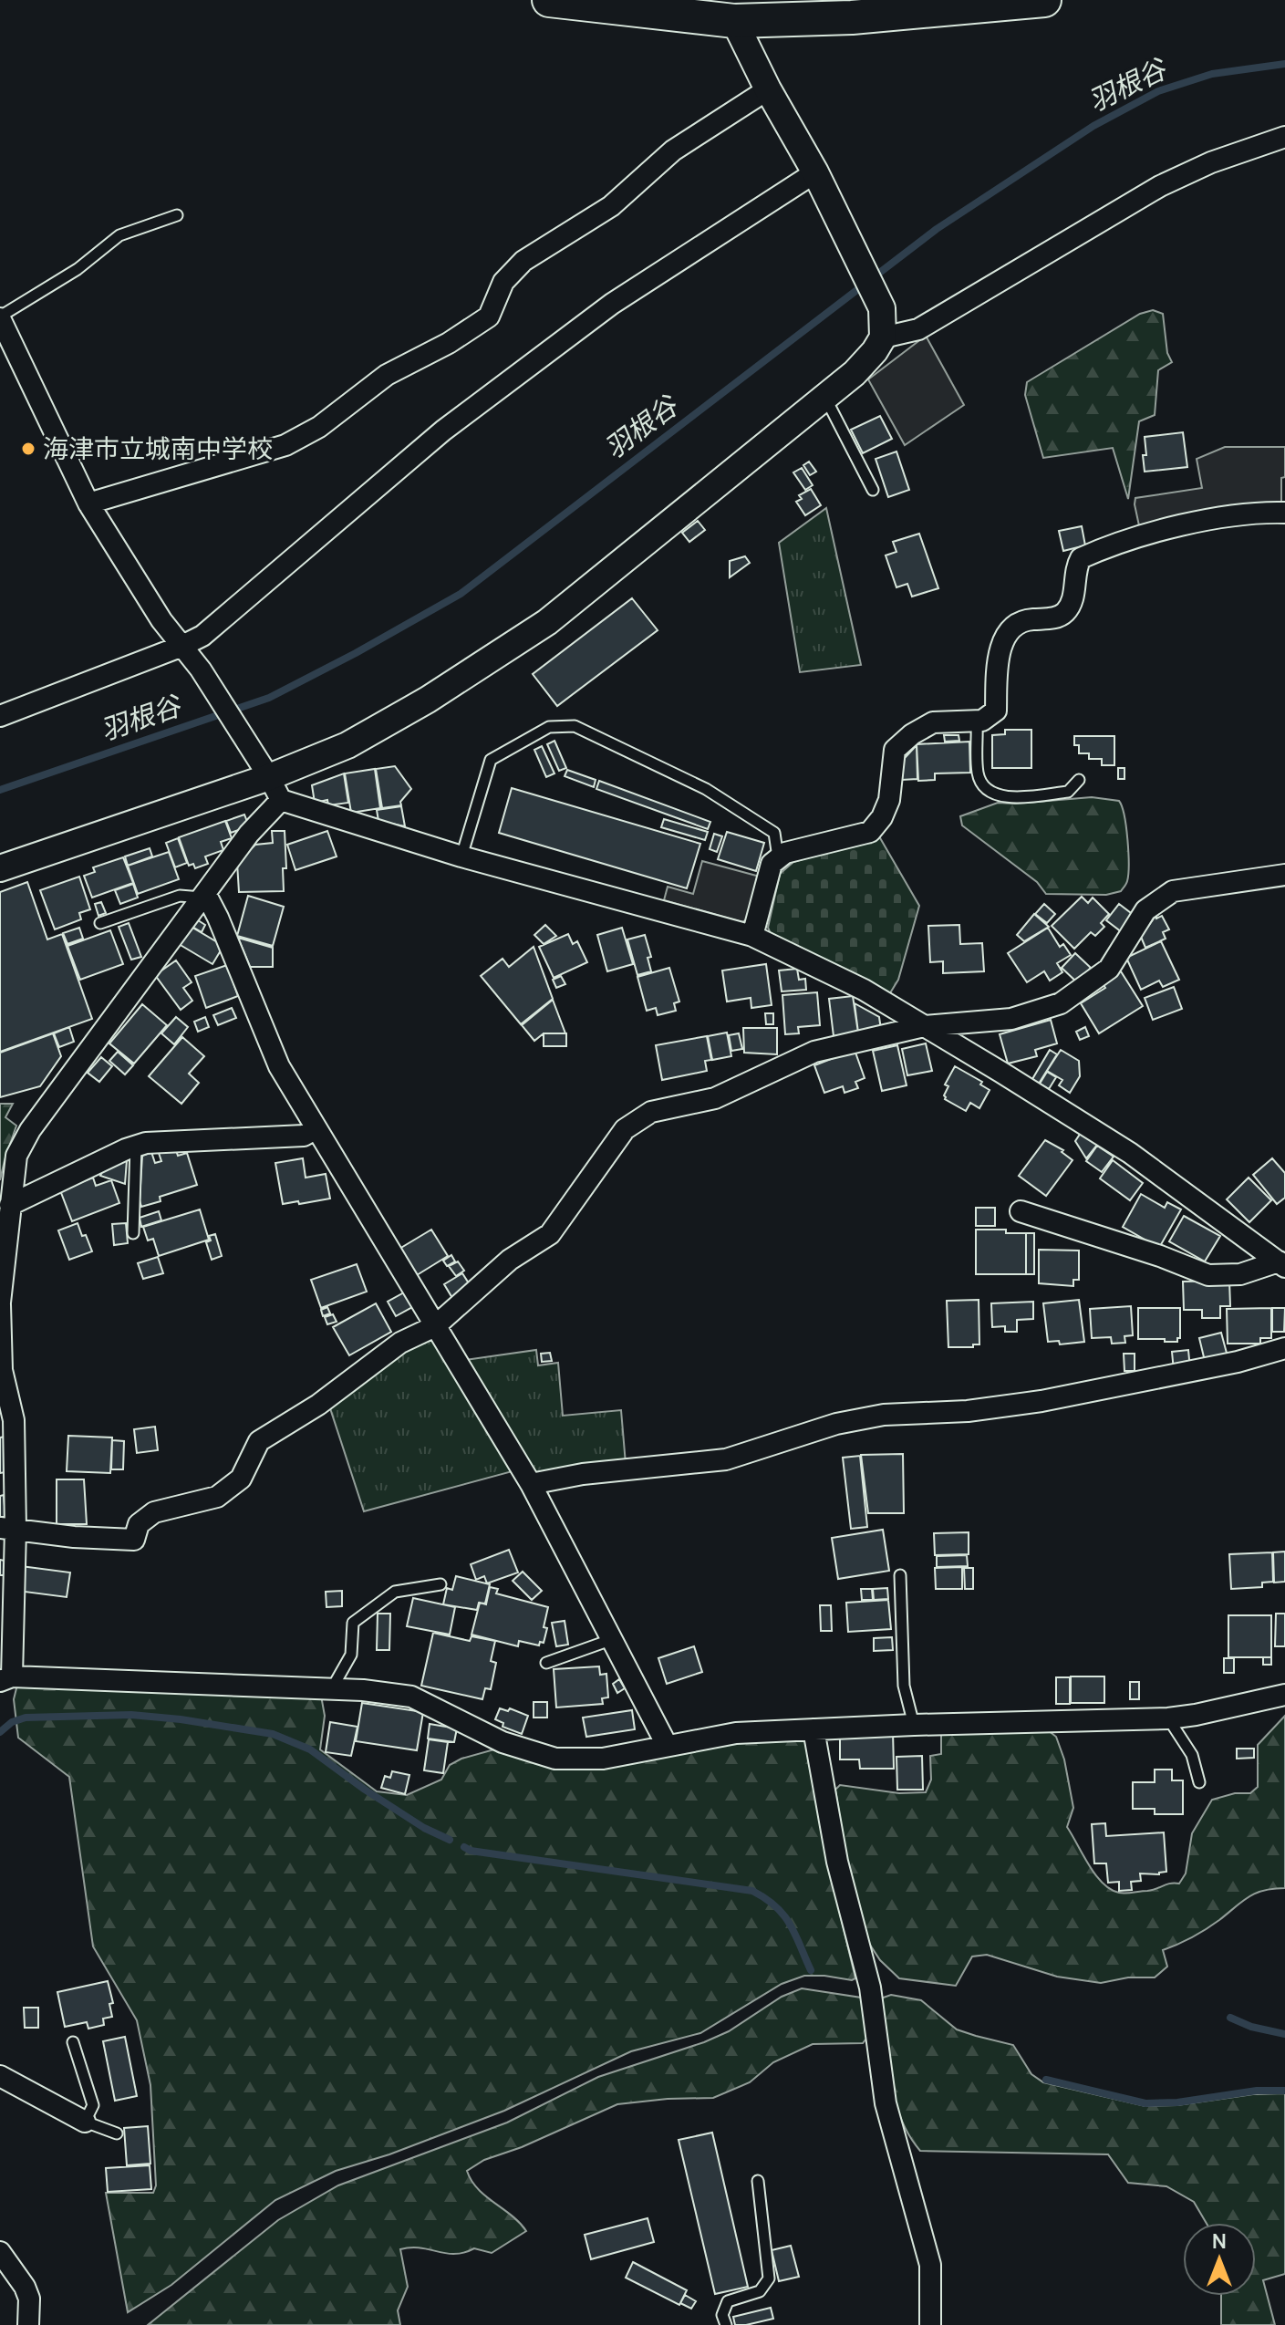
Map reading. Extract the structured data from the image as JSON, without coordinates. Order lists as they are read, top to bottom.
{
  "water": ["羽根谷"],
  "places": ["海津市立城南中学校"],
  "north": "top"
}
